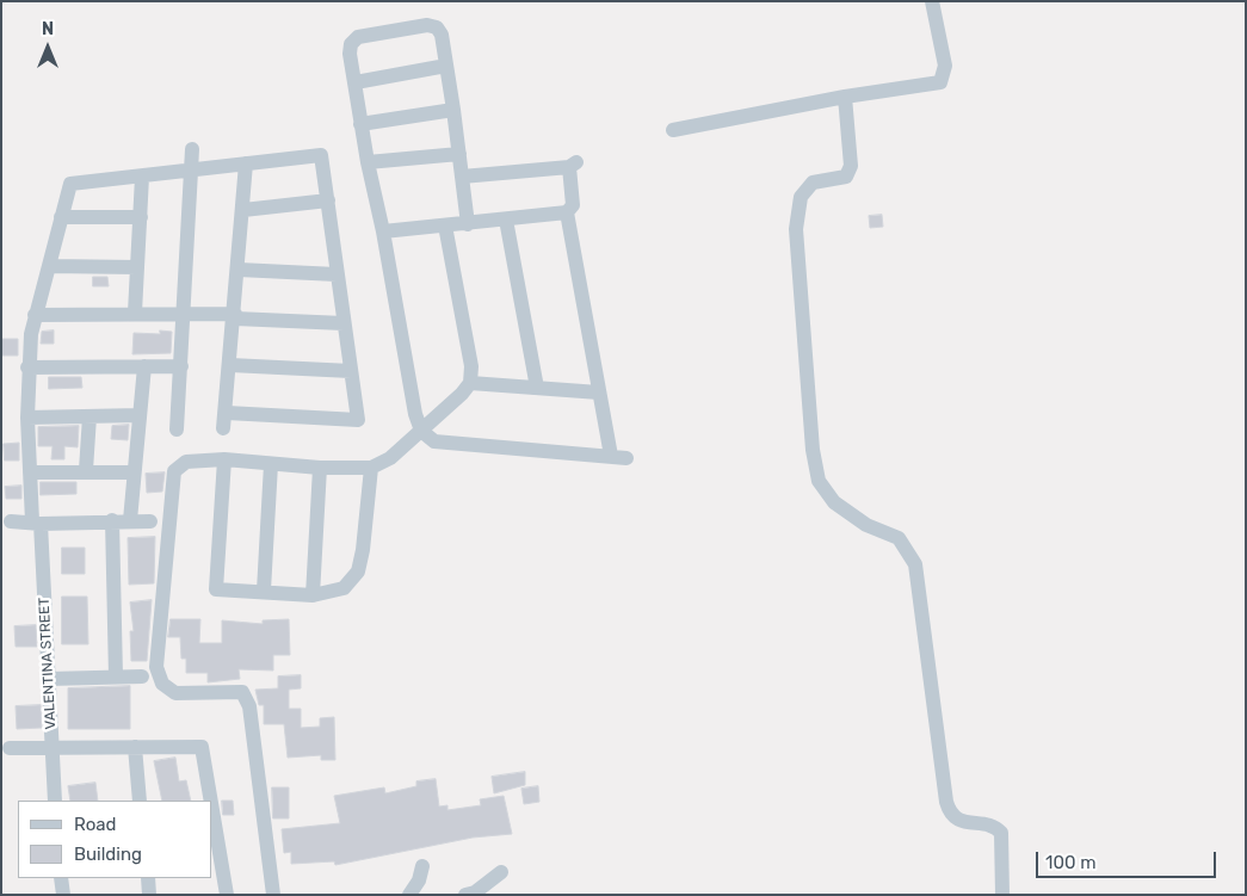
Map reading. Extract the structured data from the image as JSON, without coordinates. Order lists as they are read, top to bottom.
{
  "streets": {
    "street": ["VALENTINA STREET"]
  },
  "legend": ["Road", "Building"],
  "scale_bar": "100 m",
  "north": "top"
}
